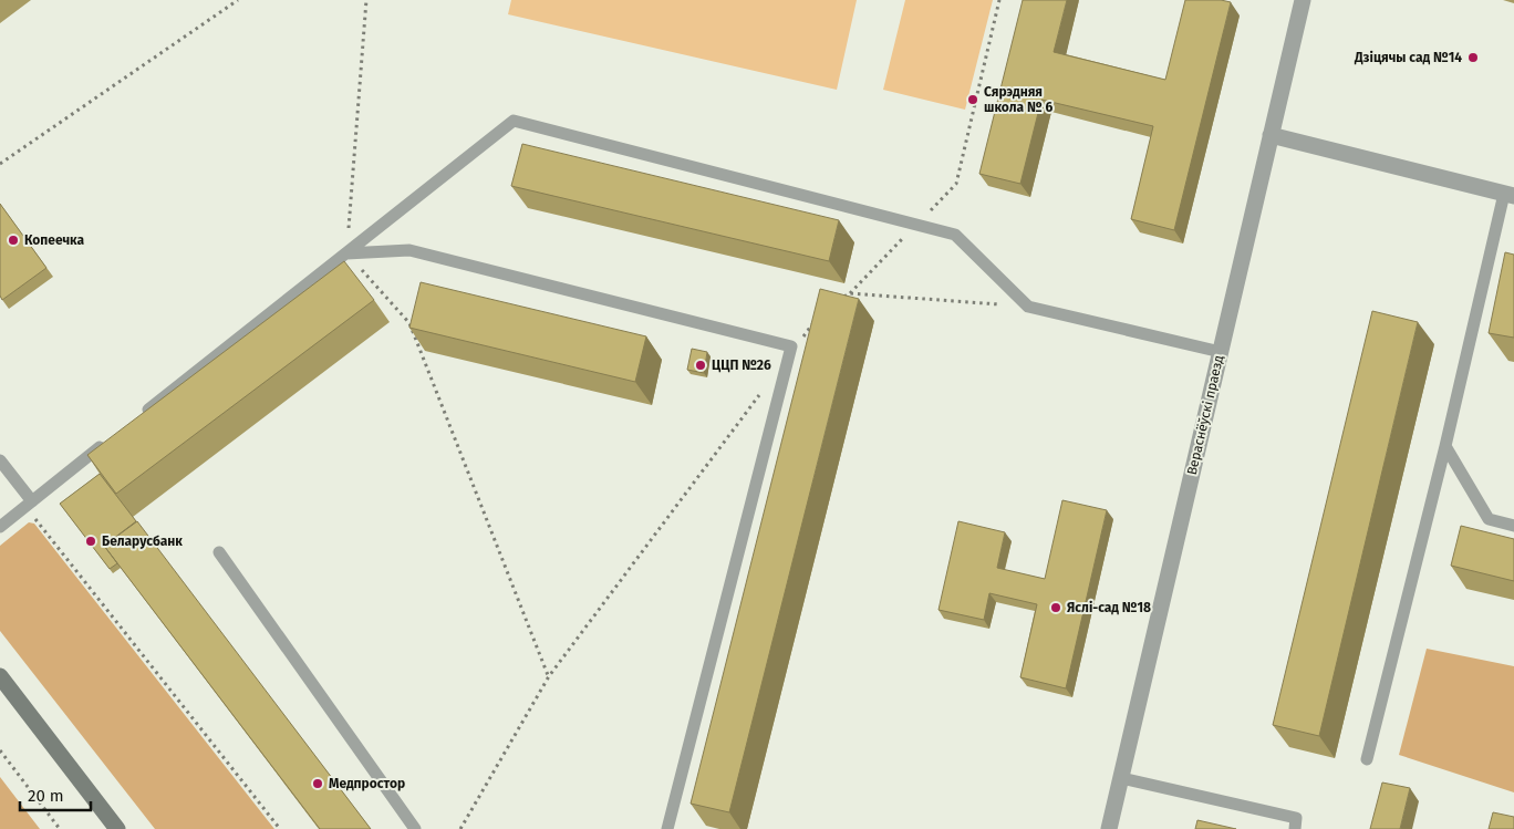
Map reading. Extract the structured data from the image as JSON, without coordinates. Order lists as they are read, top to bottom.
{
  "streets": {
    "street": ["Вераснёўскі праезд"]
  },
  "places": [
    "Дзіцячы сад №14",
    "Сярэдняя школа № 6",
    "Копеечка",
    "ЦЦП №26",
    "Беларусбанк",
    "Яслі-сад №18",
    "Медпростор"
  ],
  "scale_bar": "20 m"
}
